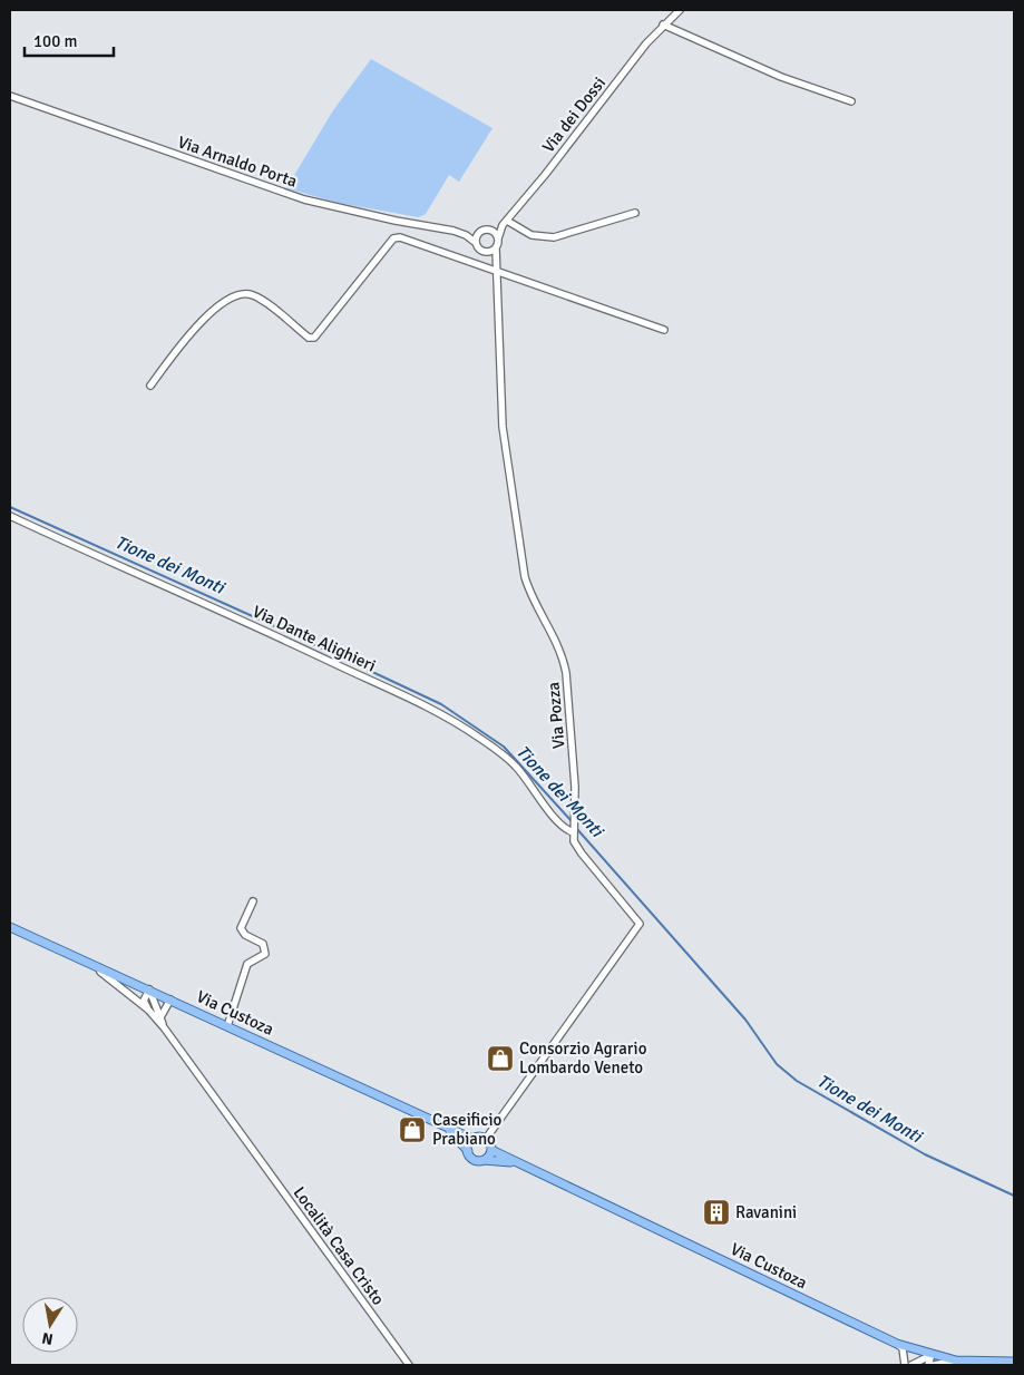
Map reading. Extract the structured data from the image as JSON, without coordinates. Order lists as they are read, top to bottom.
{
  "streets": {
    "main road": ["Via Custoza"],
    "street": [
      "Via dei Dossi",
      "Via Arnaldo Porta",
      "Via Dante Alighieri",
      "Via Pozza",
      "Località Casa Cristo"
    ]
  },
  "crossings": [
    ["Via dei Dossi", "Via Arnaldo Porta"],
    ["Via dei Dossi", "Via Pozza"],
    ["Via Arnaldo Porta", "Via Pozza"],
    ["Via Dante Alighieri", "Via Pozza"],
    ["Via Pozza", "Via Custoza"]
  ],
  "water": ["Tione dei Monti"],
  "places": {
    "shop": ["Consorzio Agrario Lombardo Veneto", "Caseificio Prabiano"],
    "building": ["Ravanini"]
  },
  "scale_bar": "100 m",
  "north": "bottom"
}
